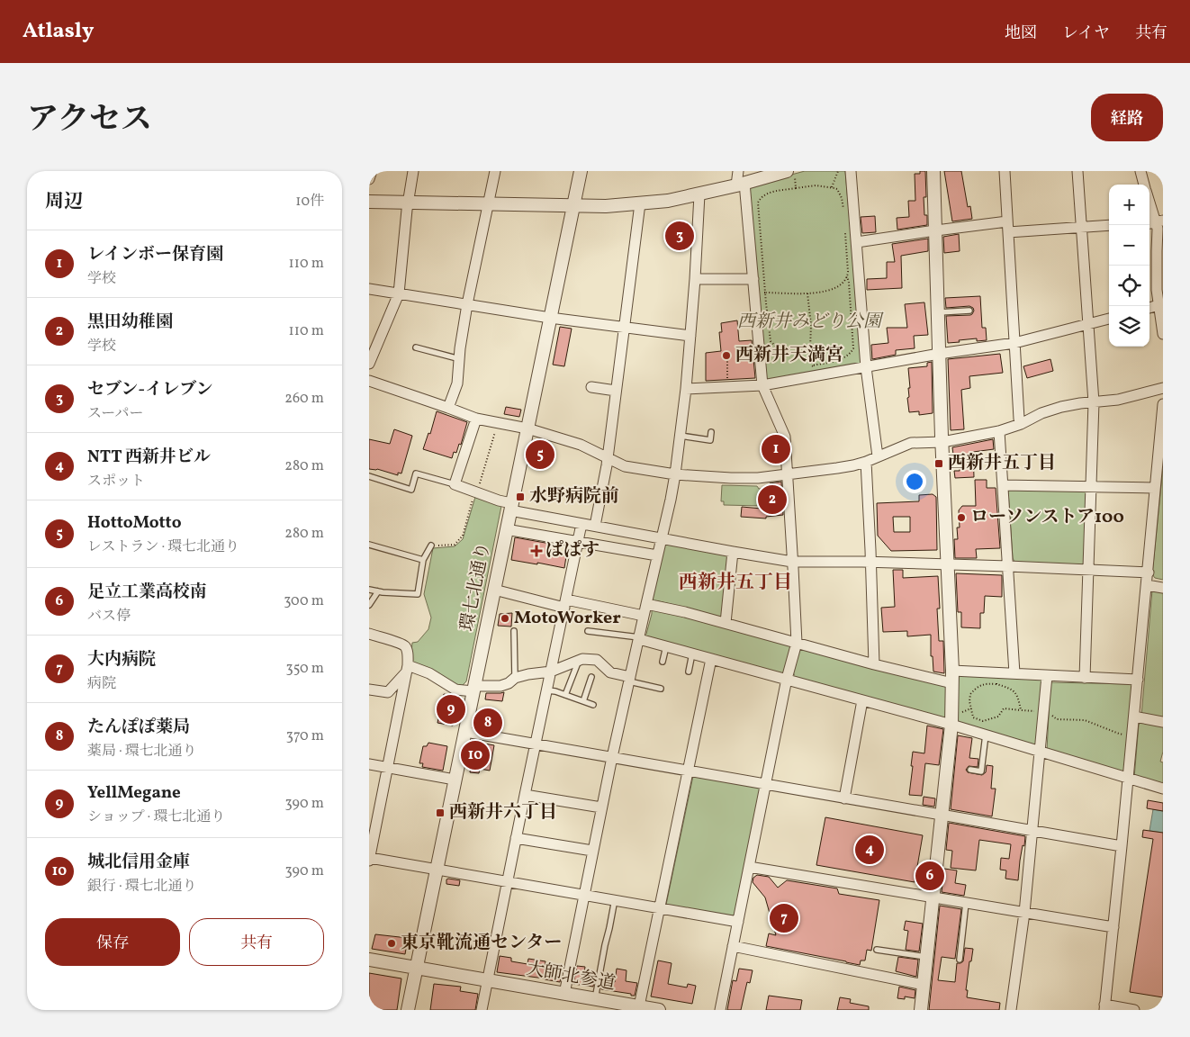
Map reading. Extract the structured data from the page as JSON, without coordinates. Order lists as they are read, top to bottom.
{
  "streets": {
    "street": ["環七北通り", "大師北参道"]
  },
  "crossings": [
    ["環七北通り", "大師北参道"]
  ],
  "districts": ["西新井五丁目"],
  "parks": ["西新井みどり公園"],
  "places": {
    "other": [
      "西新井天満宮",
      "ローソンストア100",
      "MotoWorker",
      "東京靴流通センター"
    ],
    "transit": ["西新井五丁目", "水野病院前", "西新井六丁目"],
    "health": ["ぱぱす"]
  },
  "page": {
    "header": "Atlasly",
    "nav": ["地図", "レイヤ", "共有"],
    "title": "アクセス",
    "buttons": [
      "経路",
      ["保存", "共有"]
    ],
    "heading": ["周辺", "10件"],
    "map_buttons": ["+", "−"],
    "pins": [
      "3",
      "1",
      "5",
      "2",
      "9",
      "8",
      "10",
      "4",
      "6",
      "7"
    ],
    "list": [
      {
        "mark": "1",
        "name": "レインボー保育園",
        "note": "学校",
        "value": "110 m"
      },
      {
        "mark": "2",
        "name": "黒田幼稚園",
        "note": "学校",
        "value": "110 m"
      },
      {
        "mark": "3",
        "name": "セブン-イレブン",
        "note": "スーパー",
        "value": "260 m"
      },
      {
        "mark": "4",
        "name": "NTT 西新井ビル",
        "note": "スポット",
        "value": "280 m"
      },
      {
        "mark": "5",
        "name": "HottoMotto",
        "note": "レストラン · 環七北通り",
        "value": "280 m"
      },
      {
        "mark": "6",
        "name": "足立工業高校南",
        "note": "バス停",
        "value": "300 m"
      },
      {
        "mark": "7",
        "name": "大内病院",
        "note": "病院",
        "value": "350 m"
      },
      {
        "mark": "8",
        "name": "たんぽぽ薬局",
        "note": "薬局 · 環七北通り",
        "value": "370 m"
      },
      {
        "mark": "9",
        "name": "YellMegane",
        "note": "ショップ · 環七北通り",
        "value": "390 m"
      },
      {
        "mark": "10",
        "name": "城北信用金庫",
        "note": "銀行 · 環七北通り",
        "value": "390 m"
      }
    ]
  }
}
